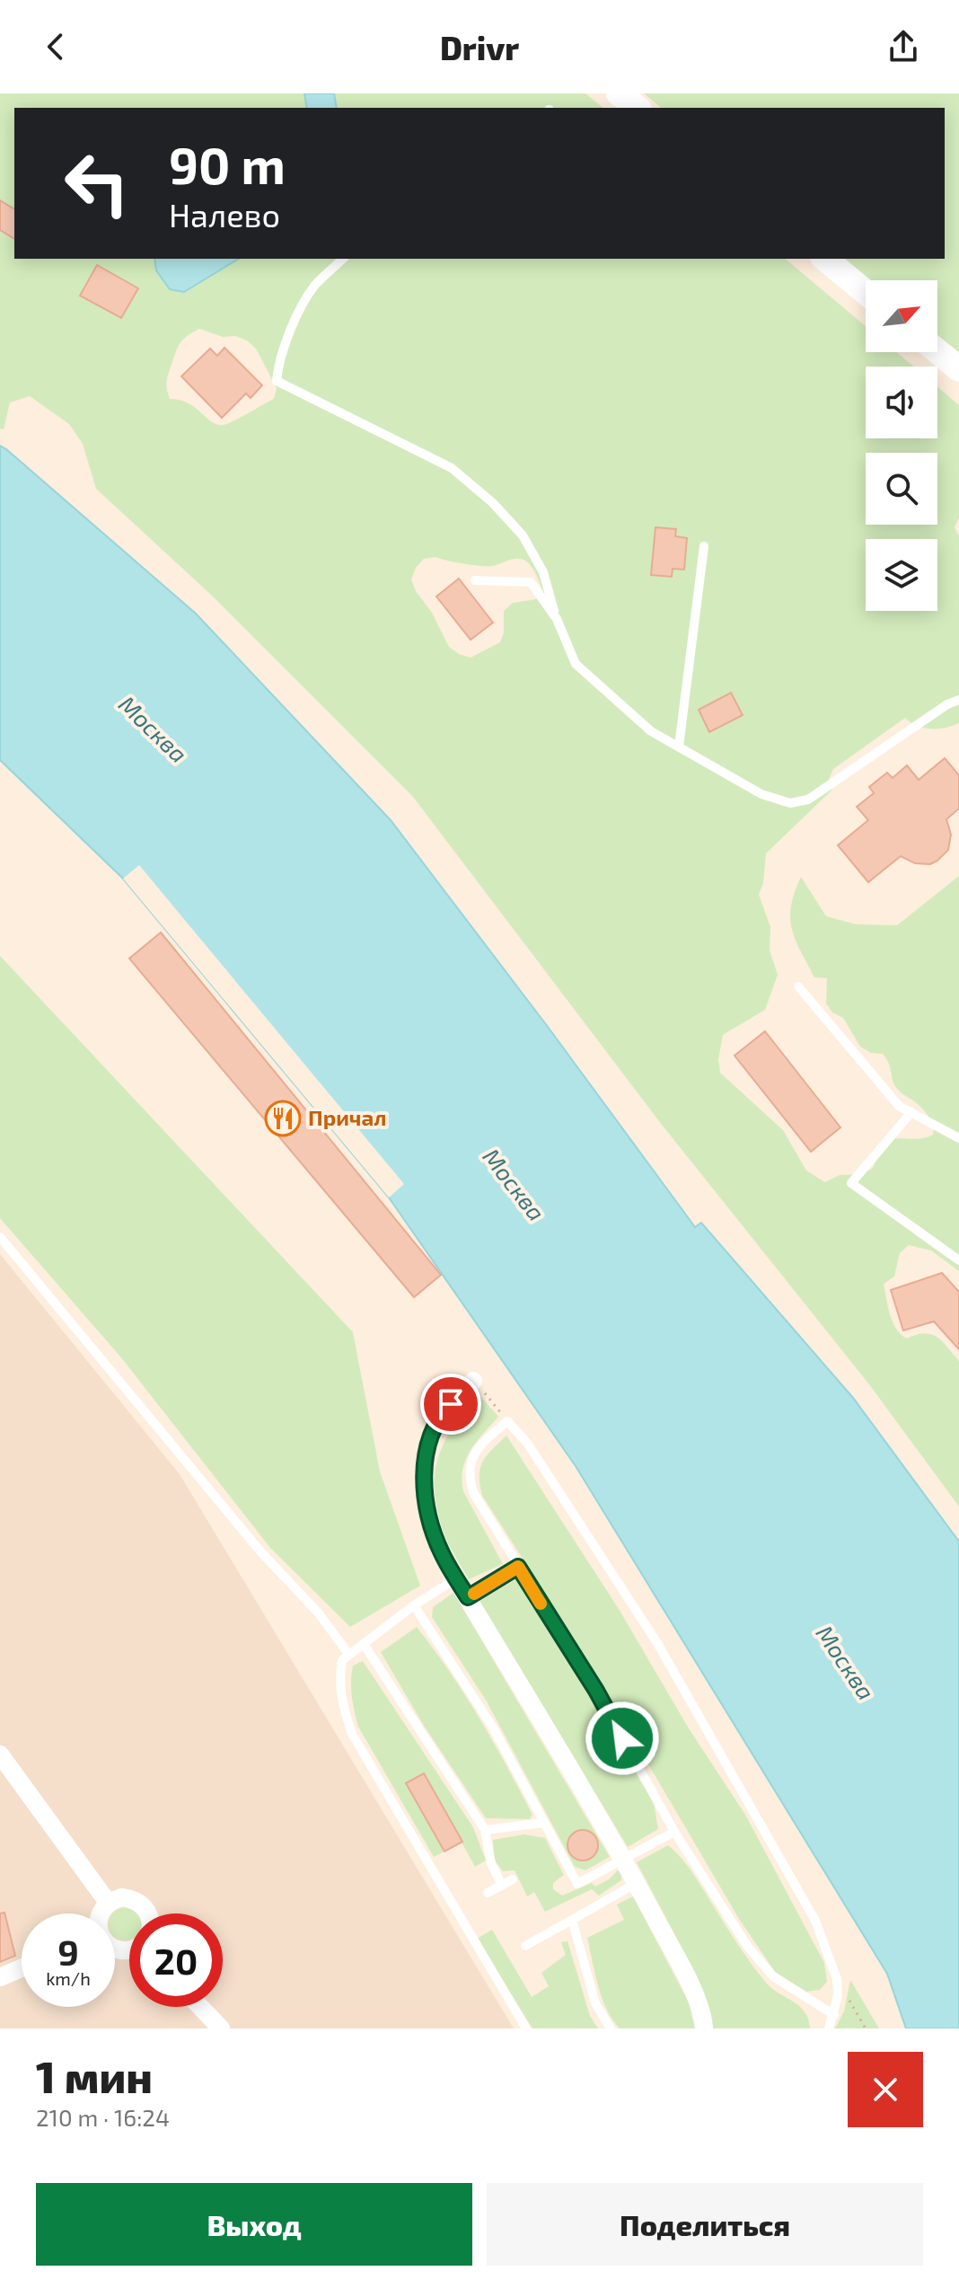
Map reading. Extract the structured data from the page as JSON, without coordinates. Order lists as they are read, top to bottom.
{
  "water": ["Москва"],
  "places": {
    "restaurant": ["Причал"]
  },
  "north": "top right",
  "page": {
    "header": "Drivr",
    "turn": ["90 m", "Налево"],
    "speed": "9 km/h",
    "limit": "20",
    "heading": ["1 мин", "210 m · 16:24"],
    "buttons": ["Выход", "Поделиться"]
  }
}
